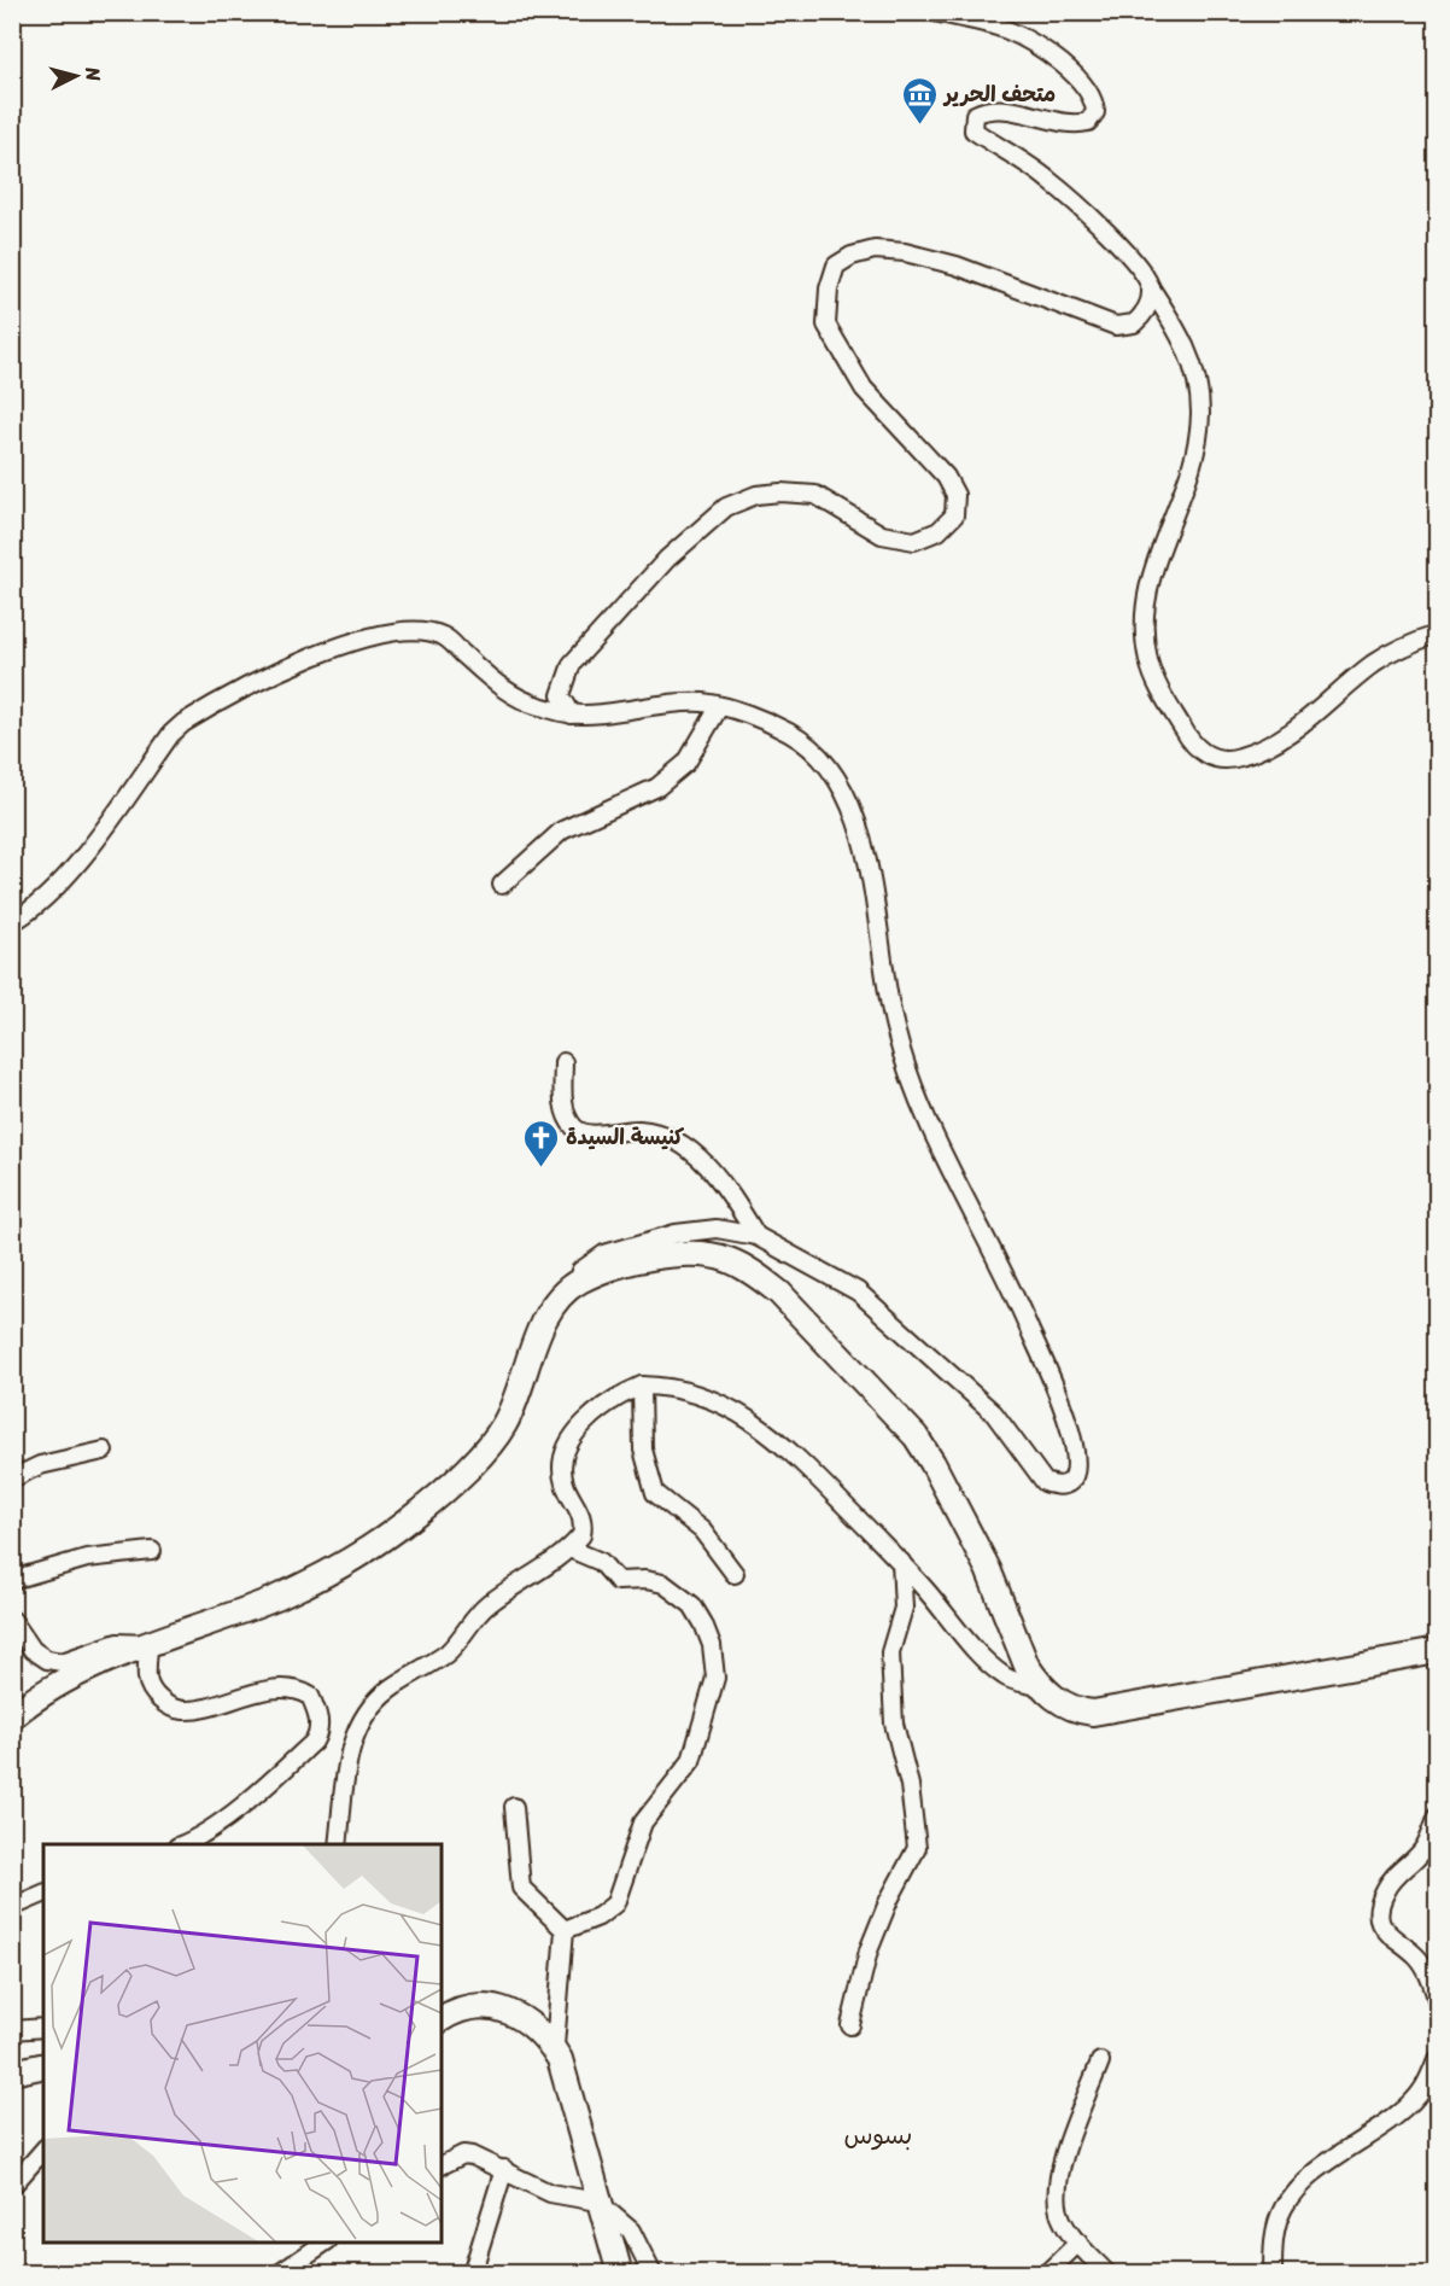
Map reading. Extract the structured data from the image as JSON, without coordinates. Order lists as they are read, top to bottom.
{
  "districts": ["بسوس"],
  "places": {
    "museum": ["متحف الحرير"],
    "church": ["كنيسة السيدة"]
  },
  "north": "right"
}
